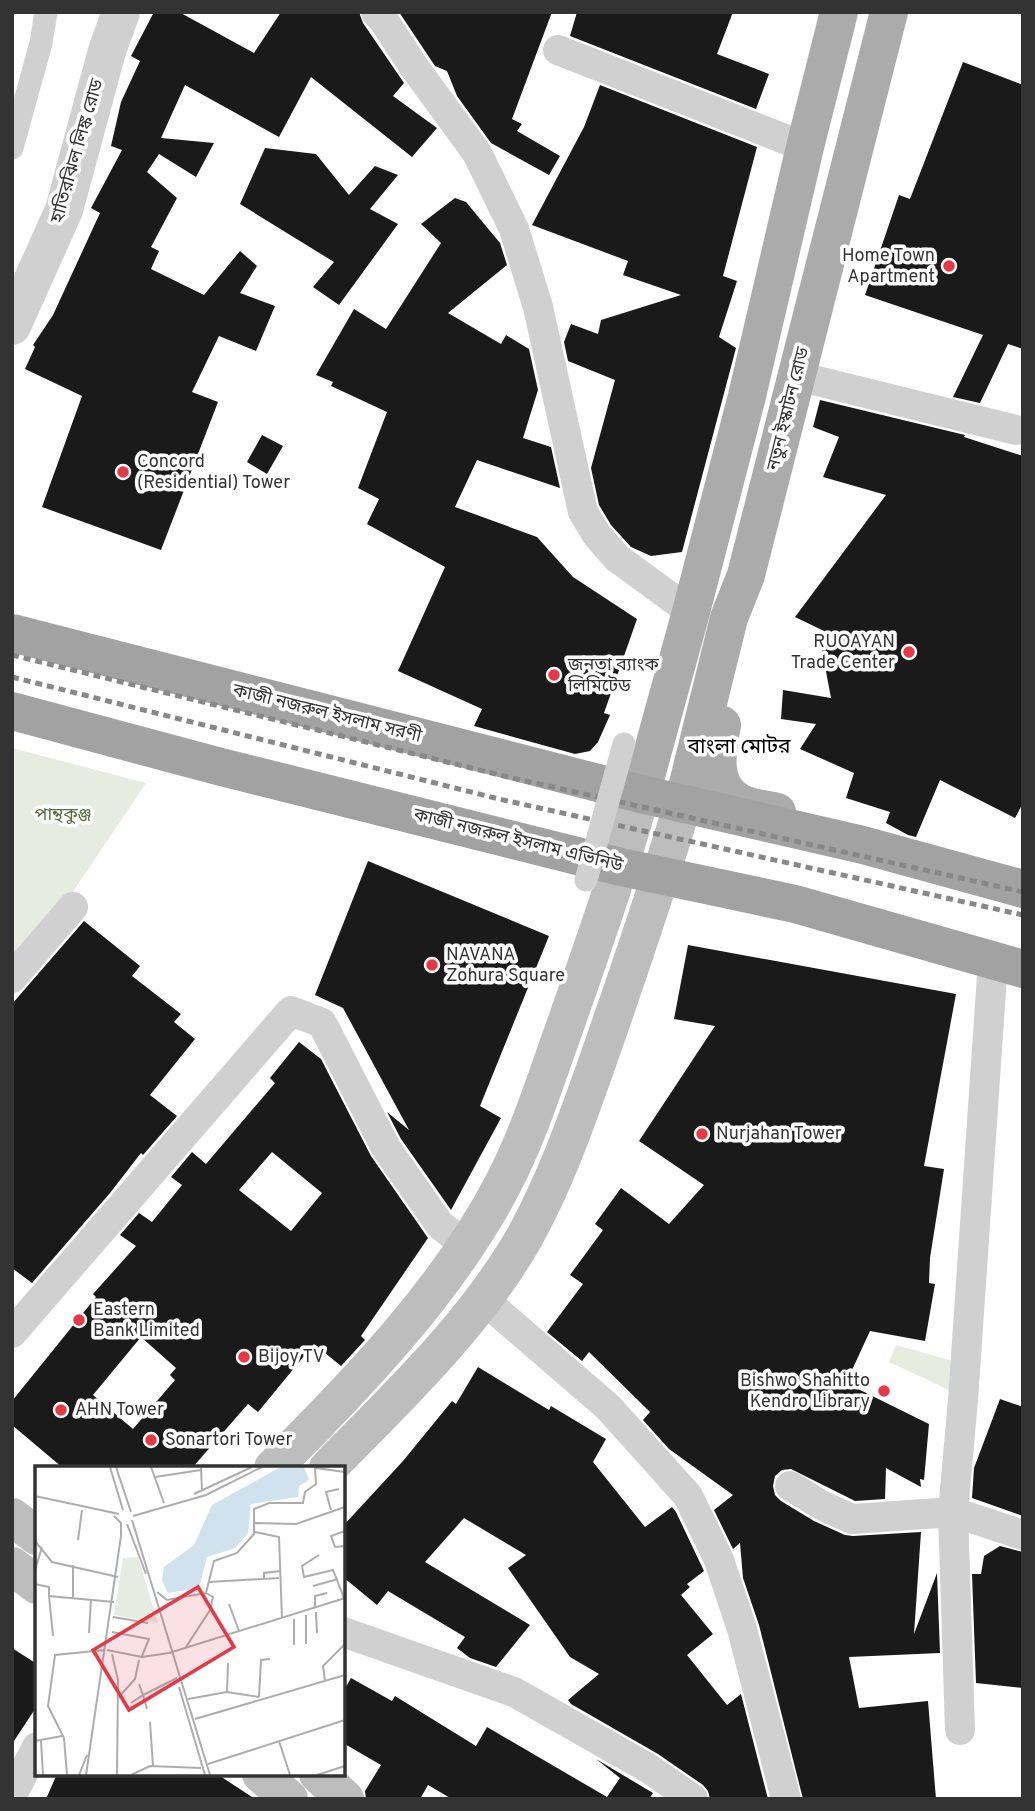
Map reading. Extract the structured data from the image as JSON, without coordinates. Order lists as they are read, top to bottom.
{
  "streets": {
    "highway": ["কাজী নজরুল ইসলাম সরণী", "কাজী নজরুল ইসলাম এভিনিউ"],
    "main road": ["নতুন ইস্কাটন রোড"],
    "street": ["হাতিরঝিল লিঙ্ক রোড"]
  },
  "districts": ["বাংলা মোটর"],
  "parks": ["পান্থকুঞ্জ"],
  "places": [
    "Home Town Apartment",
    "Concord (Residential) Tower",
    "RUOAYAN Trade Center",
    "জনতা ব্যাংক লিমিটেড",
    "NAVANA Zohura Square",
    "Nurjahan Tower",
    "Eastern Bank Limited",
    "Bijoy TV",
    "Bishwo Shahitto Kendro Library",
    "AHN Tower",
    "Sonartori Tower"
  ]
}
